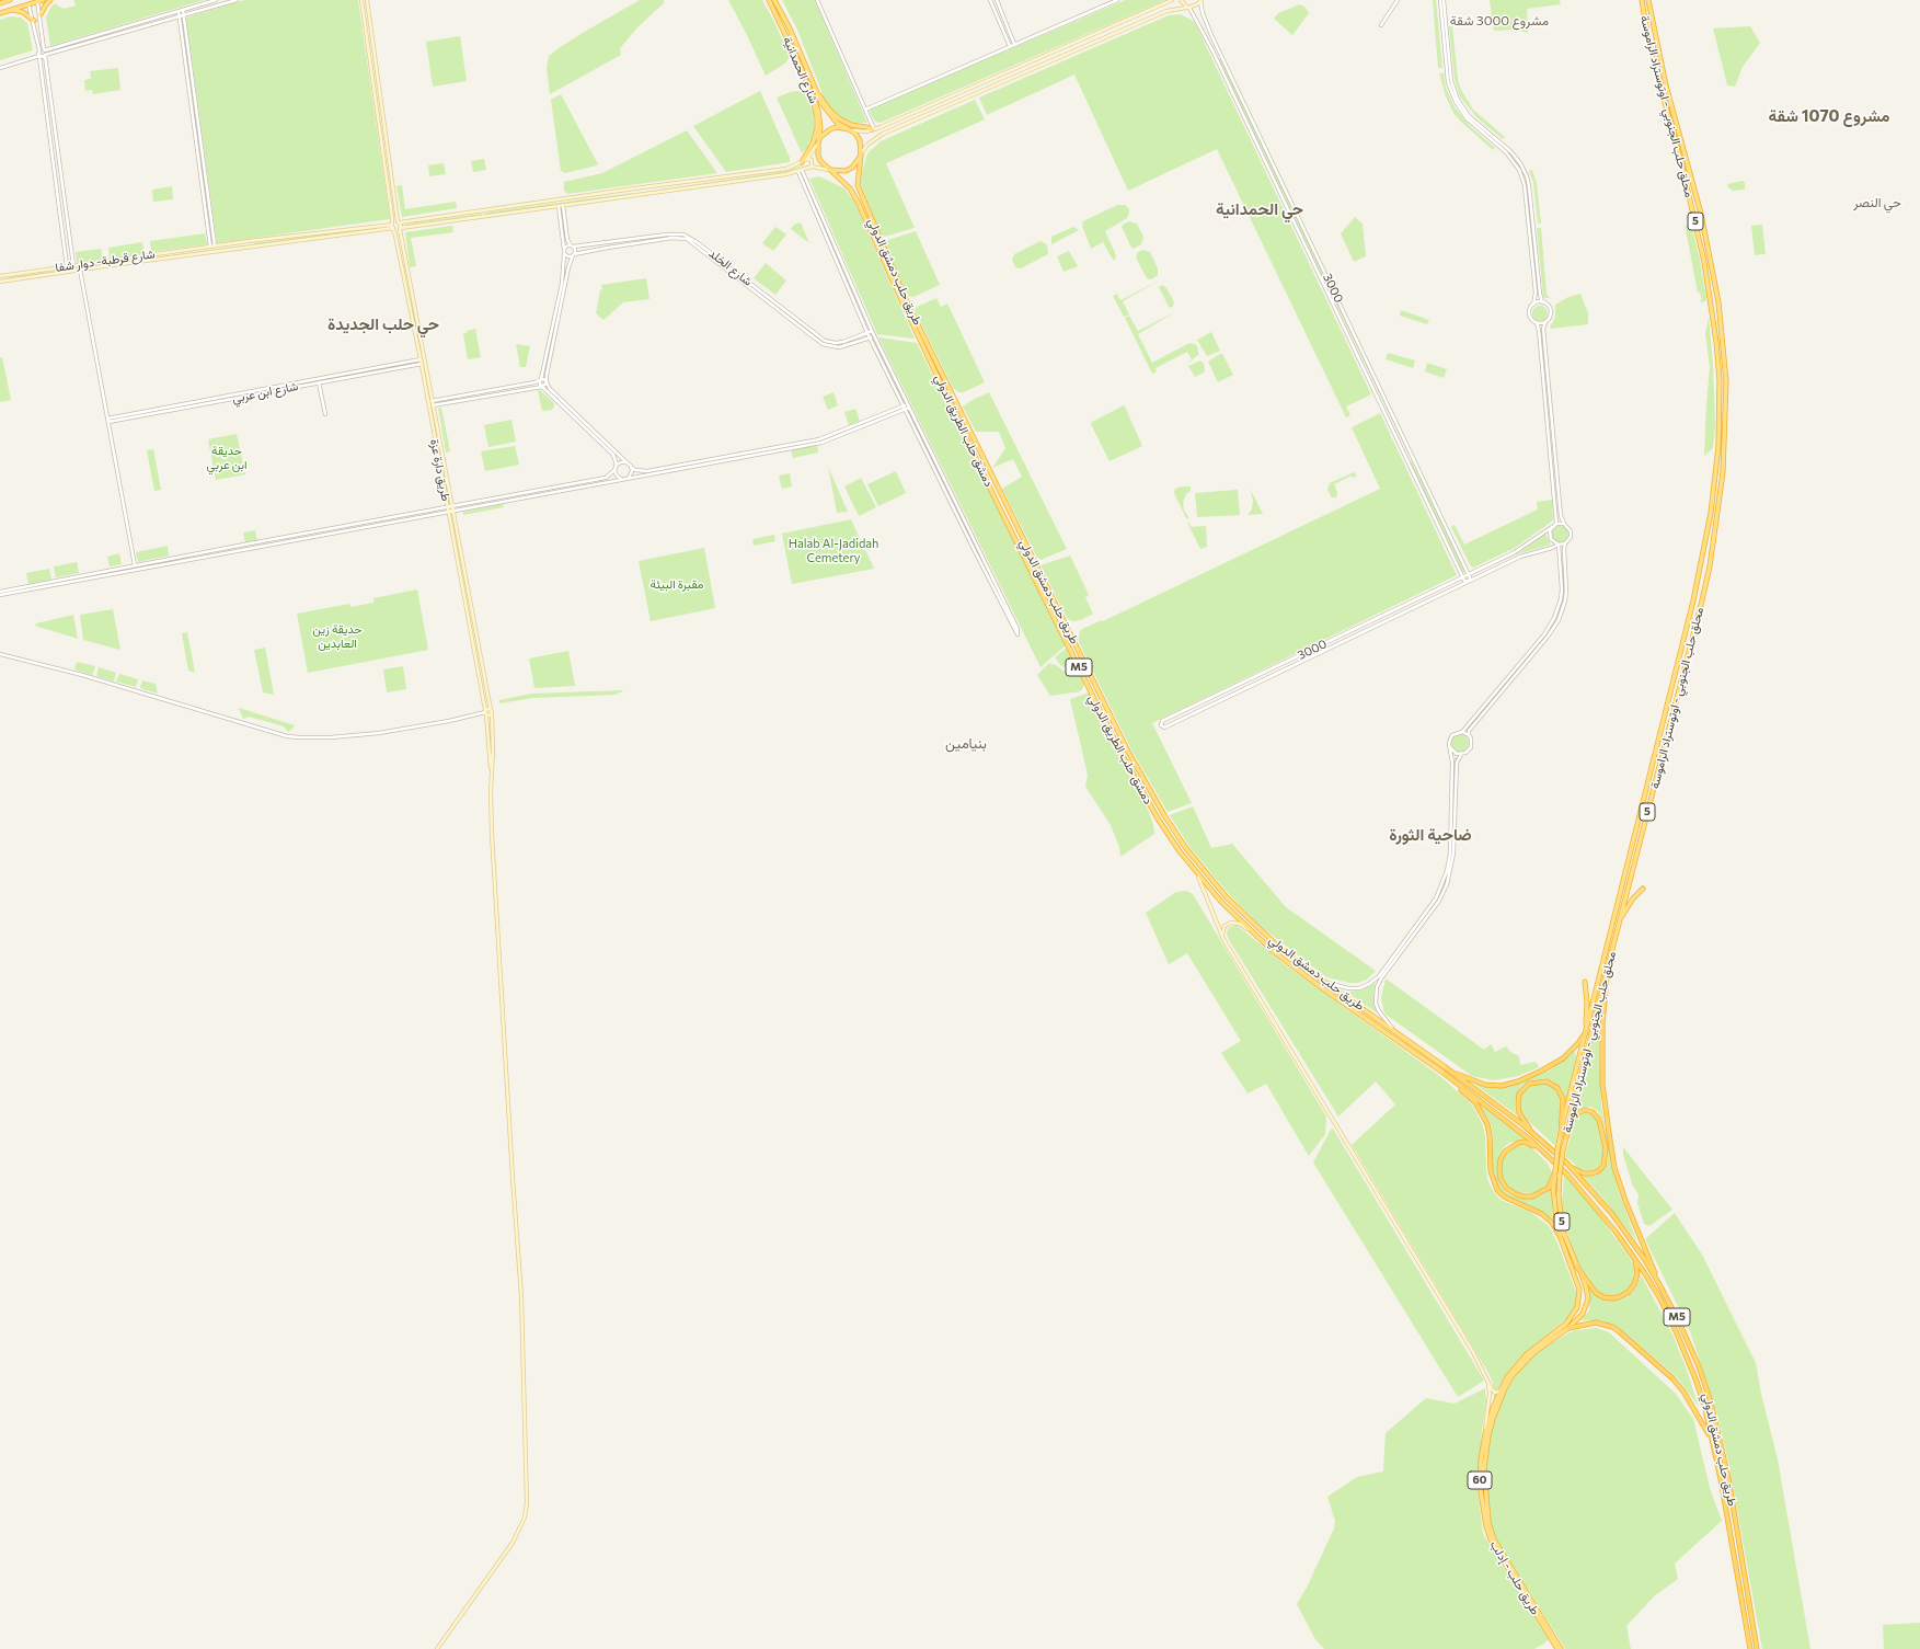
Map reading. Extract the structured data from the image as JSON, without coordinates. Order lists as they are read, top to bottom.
{
  "streets": {
    "highway": [
      "شارع الحمدانية",
      "محلق حلب الجنوبي - اوتوستراد الراموسة",
      "5",
      "طريق حلب دمشق الدولي",
      "دمشق حلب الطريق الدولي",
      "M5",
      "60",
      "طريق حلب - إدلب"
    ],
    "main road": ["شارع قرطبة- دوار شفا", "طريق دارة عزة"],
    "street": ["شارع الخلد", "3000", "شارع ابن عربي"]
  },
  "crossings": [
    ["شارع الحمدانية", "طريق حلب دمشق الدولي"],
    ["شارع الحمدانية", "دمشق حلب الطريق الدولي"],
    ["محلق حلب الجنوبي - اوتوستراد الراموسة", "60"],
    ["شارع قرطبة- دوار شفا", "طريق دارة عزة"],
    ["طريق حلب دمشق الدولي", "دمشق حلب الطريق الدولي"],
    ["شارع ابن عربي", "طريق دارة عزة"],
    ["60", "طريق حلب - إدلب"]
  ],
  "districts": [
    "مشروع 3000 شقة",
    "مشروع 1070 شقة",
    "حي النصر",
    "حي الحمدانية",
    "حي حلب الجديدة",
    "بنيامين",
    "ضاحية الثورة"
  ],
  "parks": [
    "حديقة ابن عربي",
    "Halab Al-Jadidah Cemetery",
    "مقبرة البيئة",
    "حديقة زين العابدين"
  ]
}
